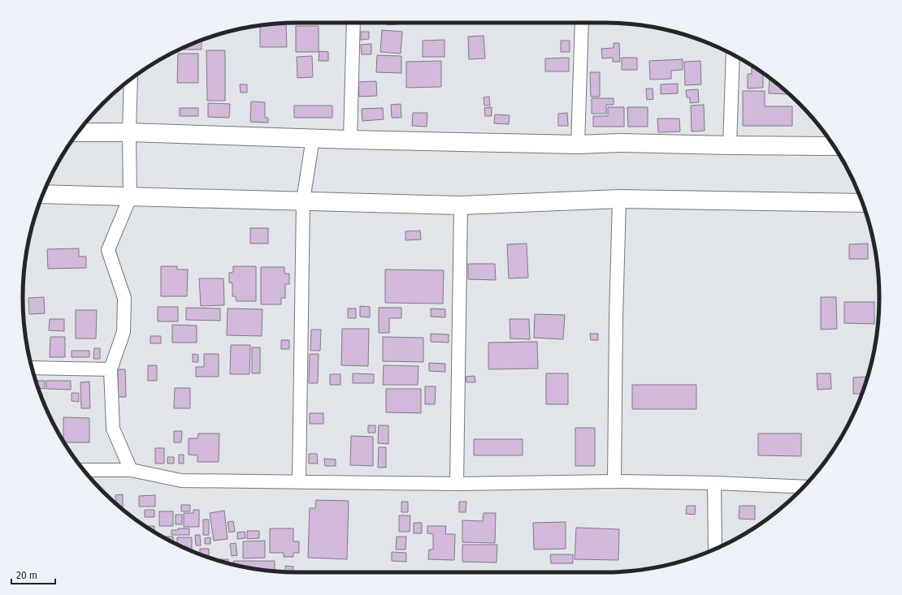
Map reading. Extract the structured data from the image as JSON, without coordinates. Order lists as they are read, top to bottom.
{
  "scale_bar": "20 m"
}
